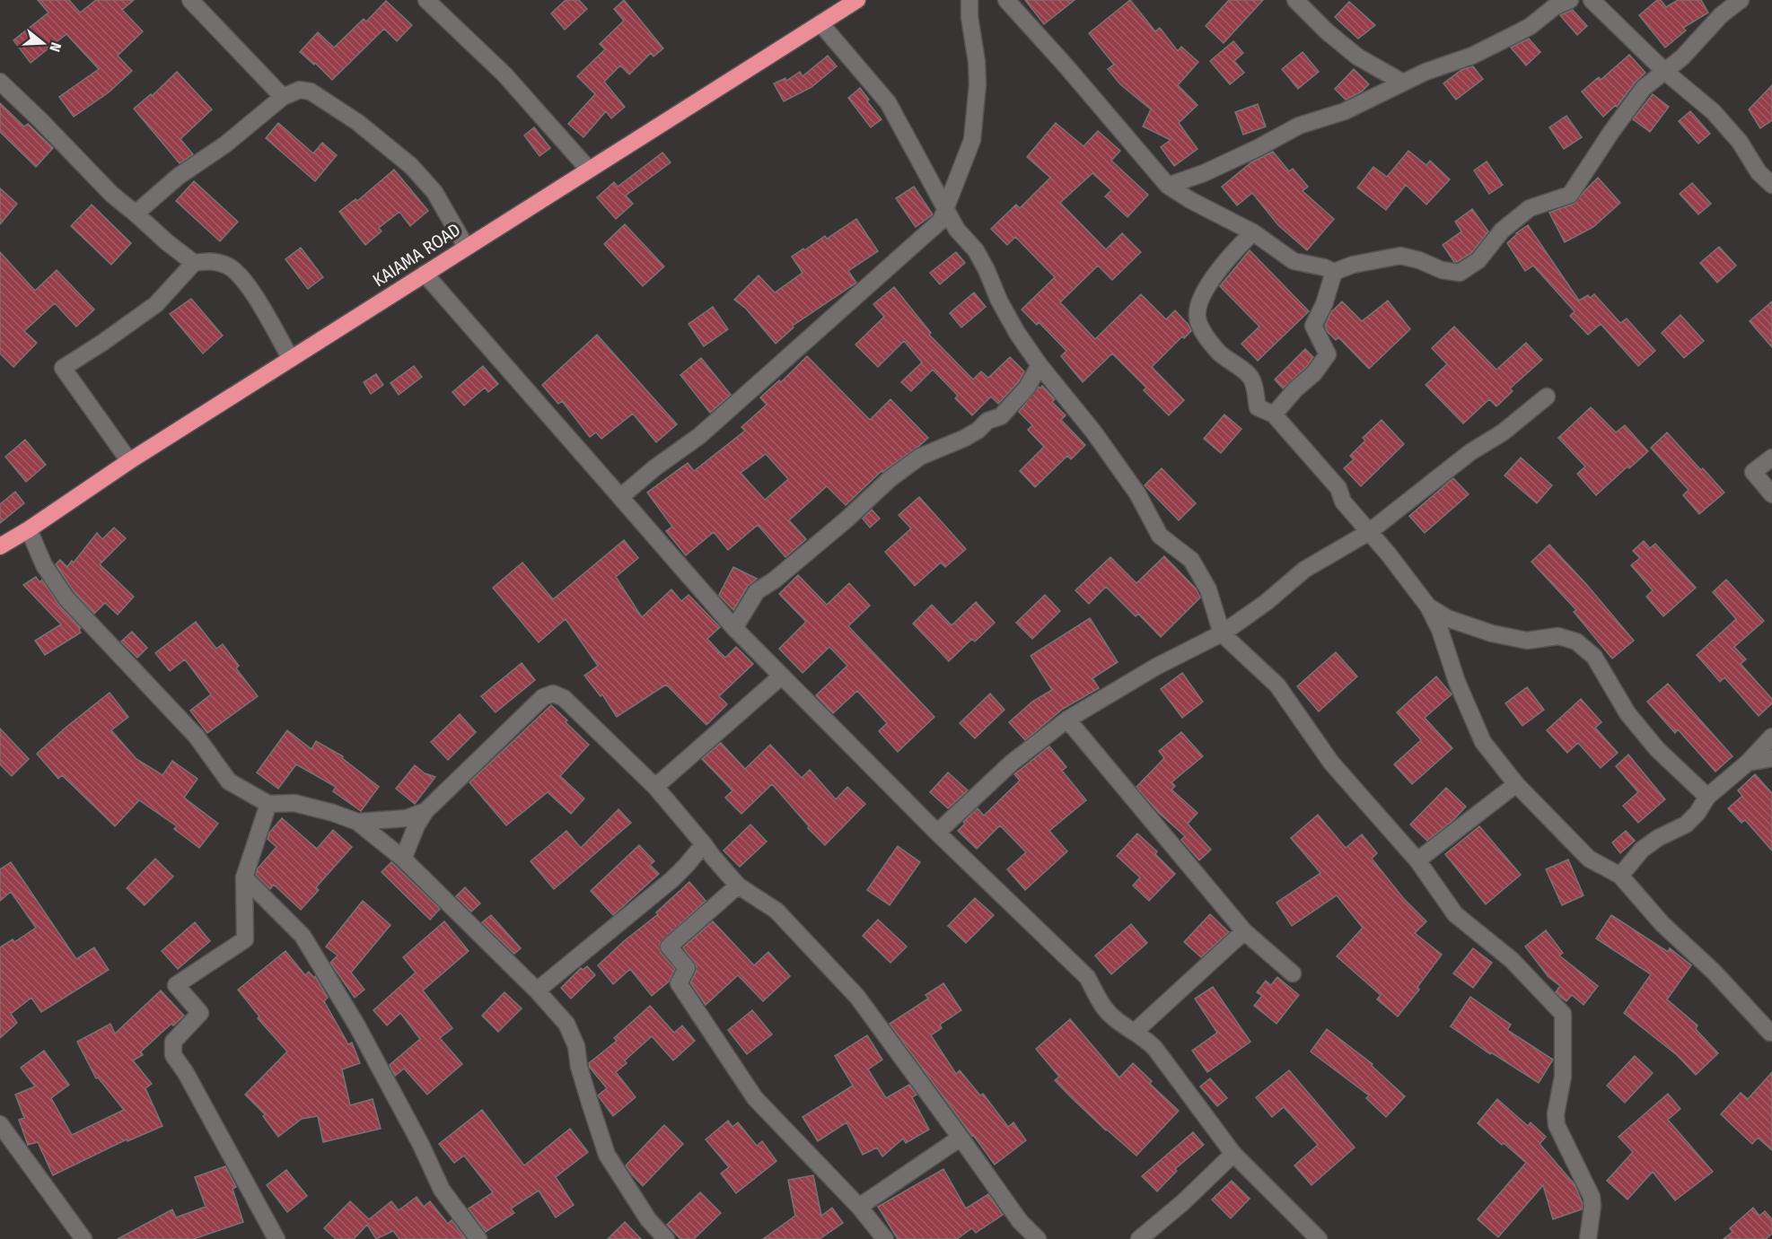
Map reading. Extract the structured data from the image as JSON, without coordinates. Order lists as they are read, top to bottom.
{
  "streets": {
    "highway": ["KAIAMA ROAD"]
  },
  "north": "right"
}
